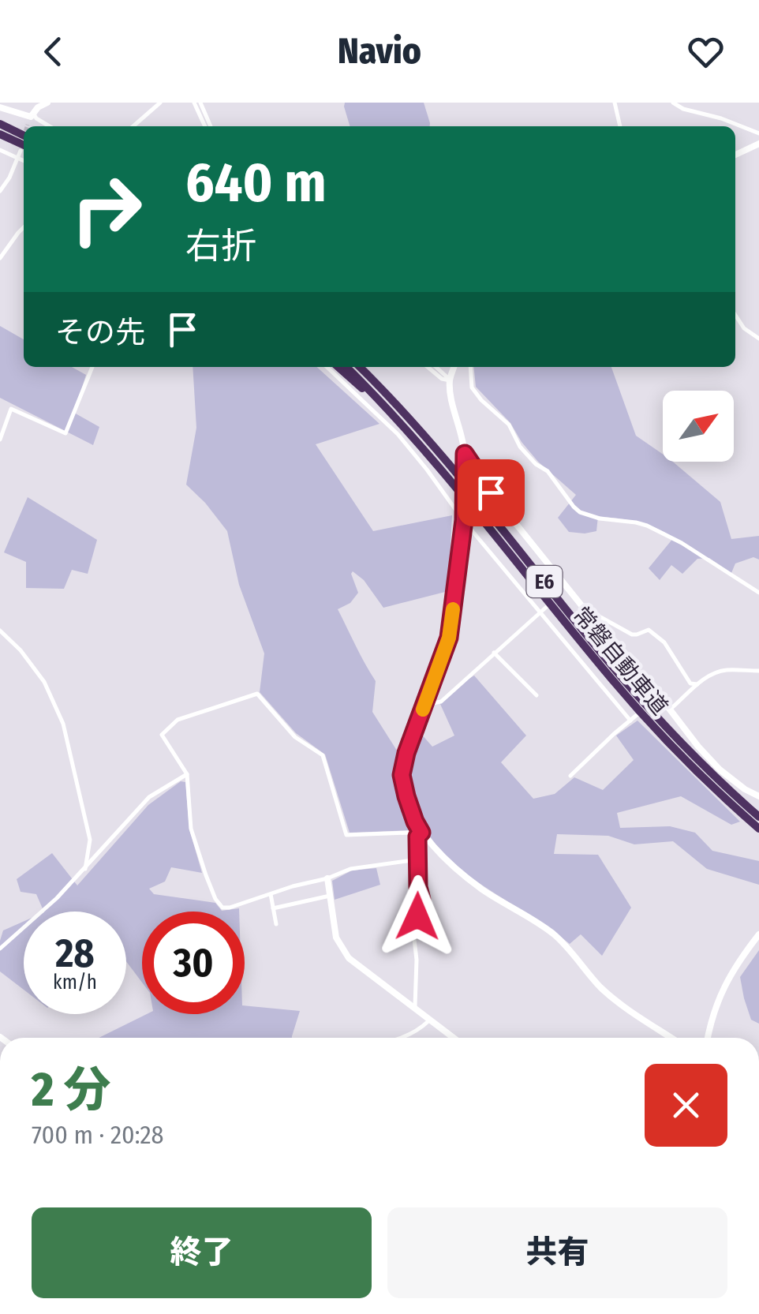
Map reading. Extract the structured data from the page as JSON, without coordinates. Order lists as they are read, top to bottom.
{
  "streets": {
    "highway": ["E6", "常磐自動車道"]
  },
  "north": "top right",
  "page": {
    "header": "Navio",
    "turn": ["640 m", "右折"],
    "then": "その先",
    "speed": "28 km/h",
    "limit": "30",
    "heading": ["2 分", "700 m · 20:28"],
    "buttons": ["終了", "共有"]
  }
}
